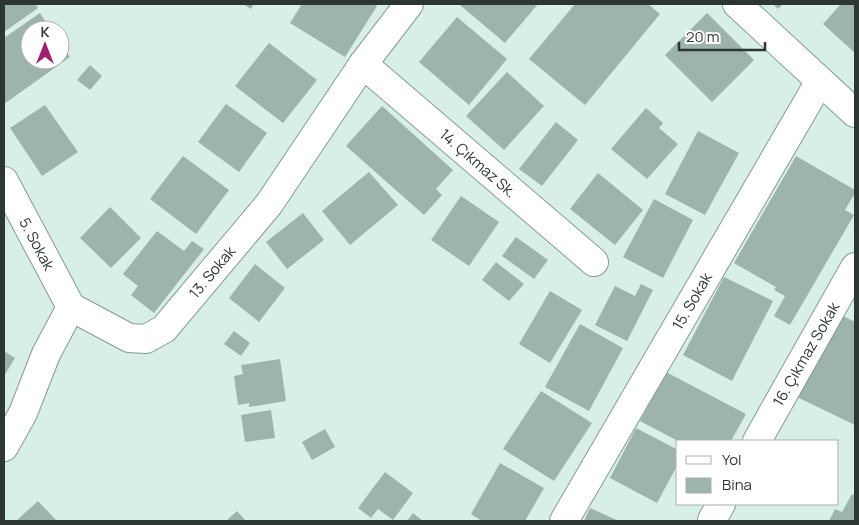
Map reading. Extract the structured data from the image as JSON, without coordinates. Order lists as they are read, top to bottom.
{
  "streets": {
    "street": [
      "14. Çıkmaz Sk.",
      "5. Sokak",
      "13. Sokak",
      "15. Sokak",
      "16. Çıkmaz Sokak"
    ]
  },
  "crossings": [
    ["14. Çıkmaz Sk.", "13. Sokak"],
    ["5. Sokak", "13. Sokak"]
  ],
  "legend": ["Yol", "Bina"],
  "scale_bar": "20 m",
  "north": "top"
}
